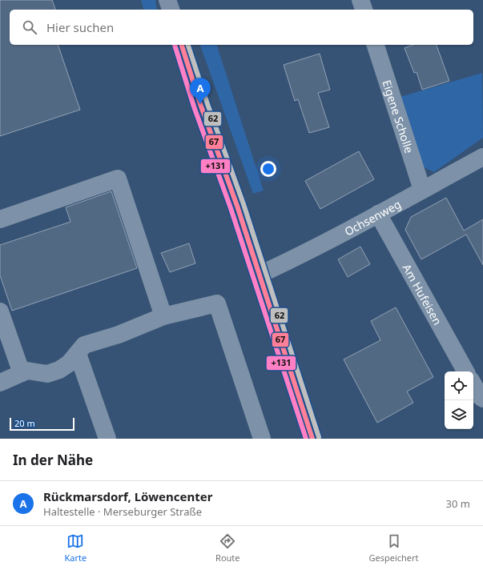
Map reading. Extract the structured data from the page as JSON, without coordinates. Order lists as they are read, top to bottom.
{
  "streets": {
    "street": ["Eigene Scholle", "Ochsenweg", "Am Hufeisen"]
  },
  "crossings": [
    ["Eigene Scholle", "Ochsenweg"],
    ["Ochsenweg", "Am Hufeisen"]
  ],
  "lines": ["transit line 67", "transit line +131", "transit line 62"],
  "scale_bar": "20 m",
  "page": {
    "search": "Hier suchen",
    "pins": "A",
    "scale": "20 m",
    "heading": "In der Nähe",
    "list": [
      {
        "mark": "A",
        "name": "Rückmarsdorf, Löwencenter",
        "note": "Haltestelle · Merseburger Straße",
        "value": "30 m"
      }
    ],
    "nav": ["Karte", "Route", "Gespeichert"]
  }
}
